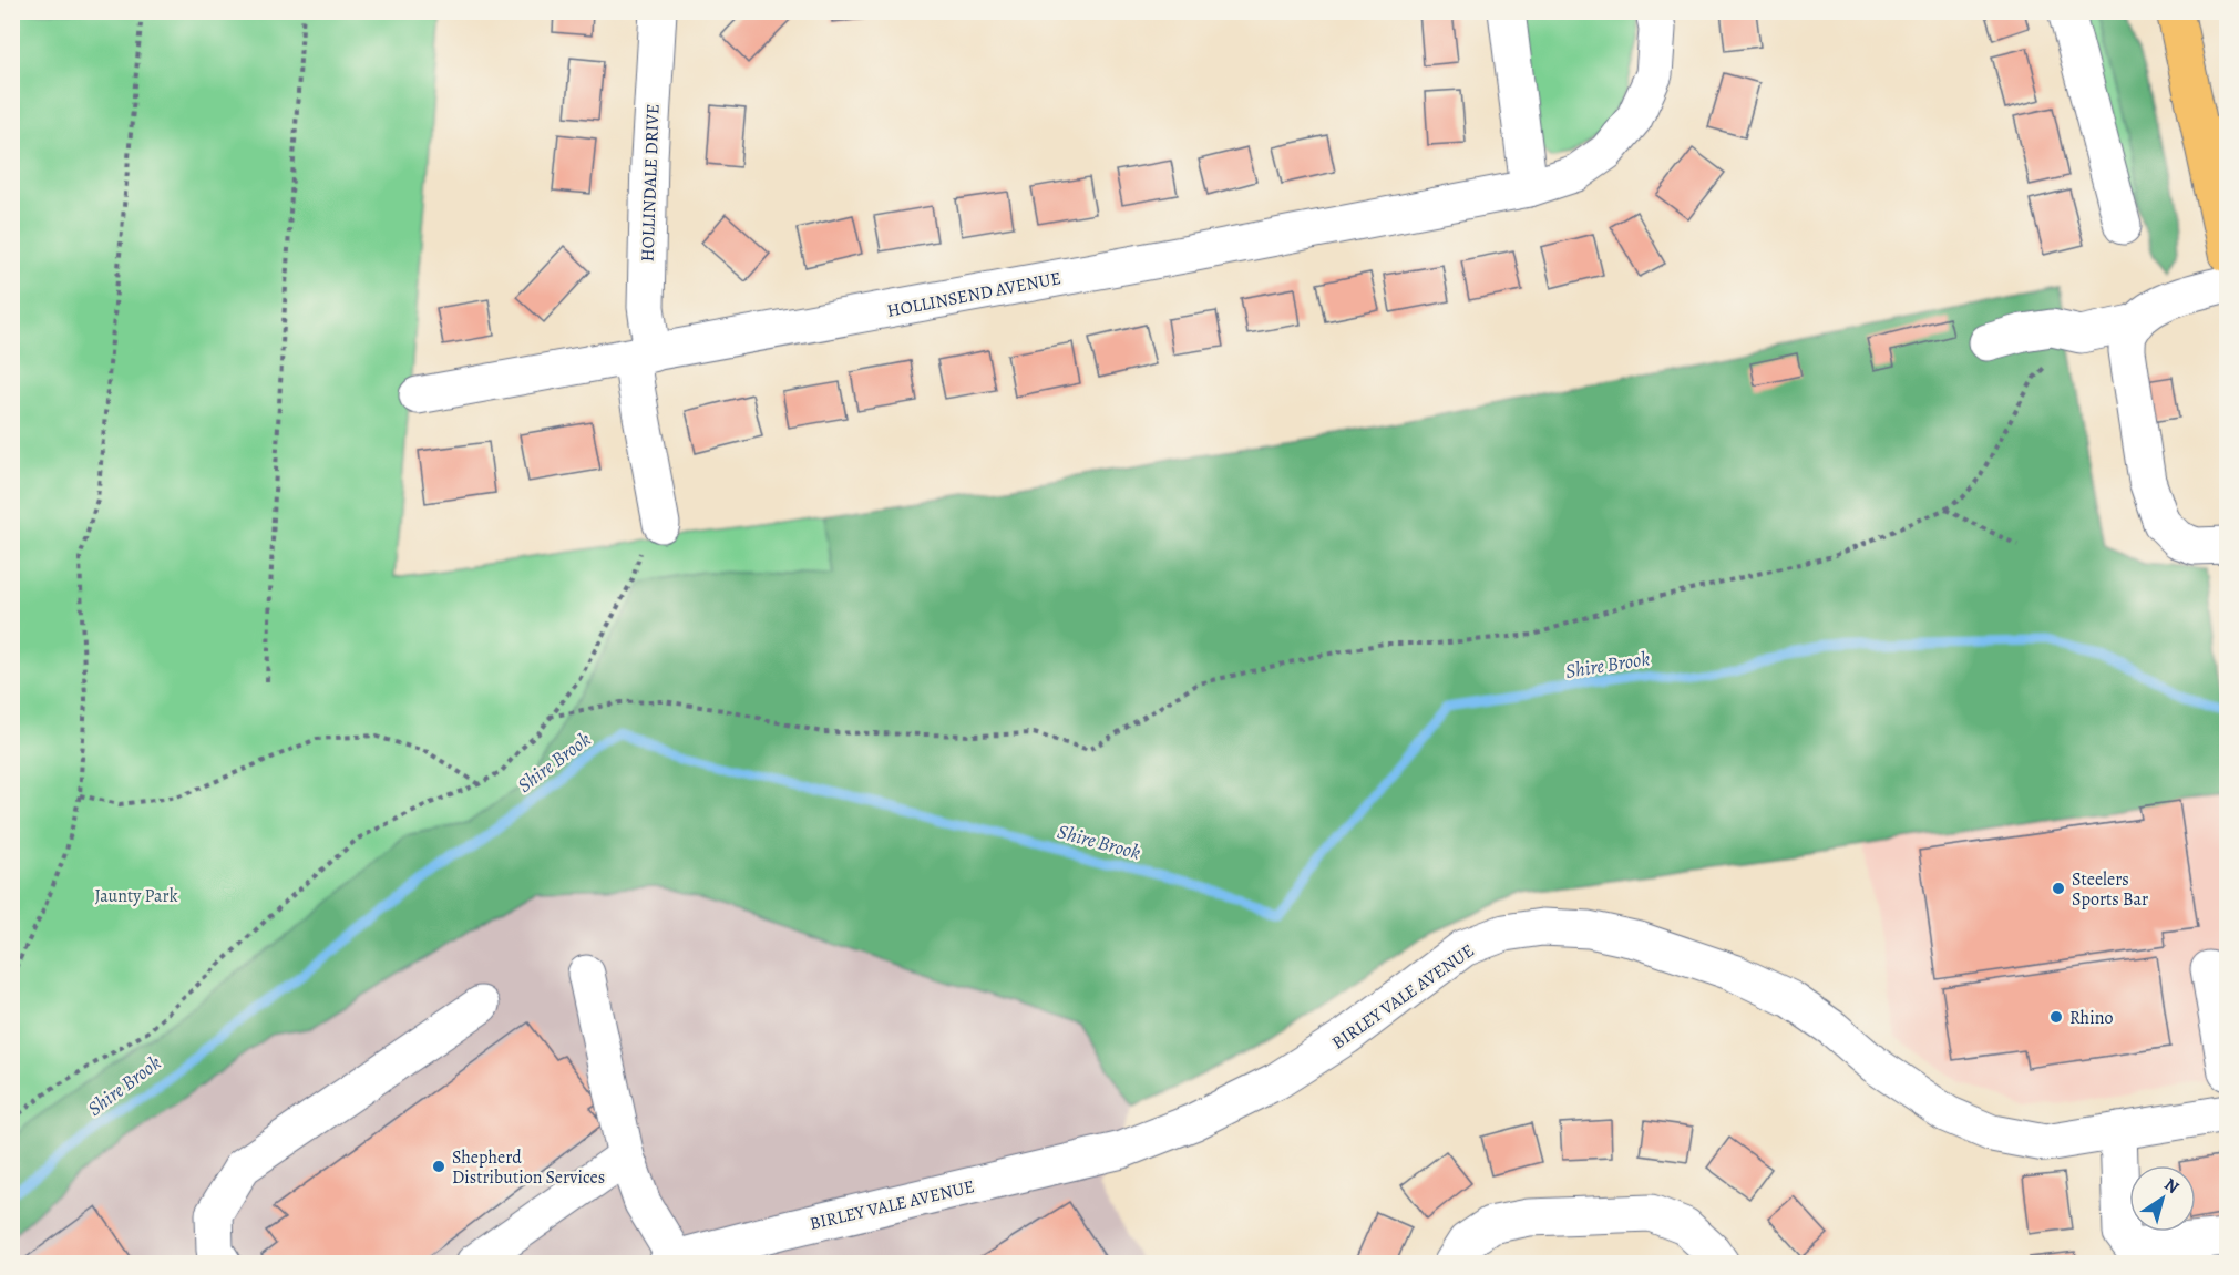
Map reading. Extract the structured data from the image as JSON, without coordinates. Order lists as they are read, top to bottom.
{
  "streets": {
    "street": ["HOLLINDALE DRIVE", "HOLLINSEND AVENUE", "BIRLEY VALE AVENUE"]
  },
  "crossings": [
    ["HOLLINDALE DRIVE", "HOLLINSEND AVENUE"]
  ],
  "water": ["Shire Brook"],
  "parks": ["Jaunty Park"],
  "places": ["Steelers Sports Bar", "Rhino", "Shepherd Distribution Services"],
  "north": "top right"
}
